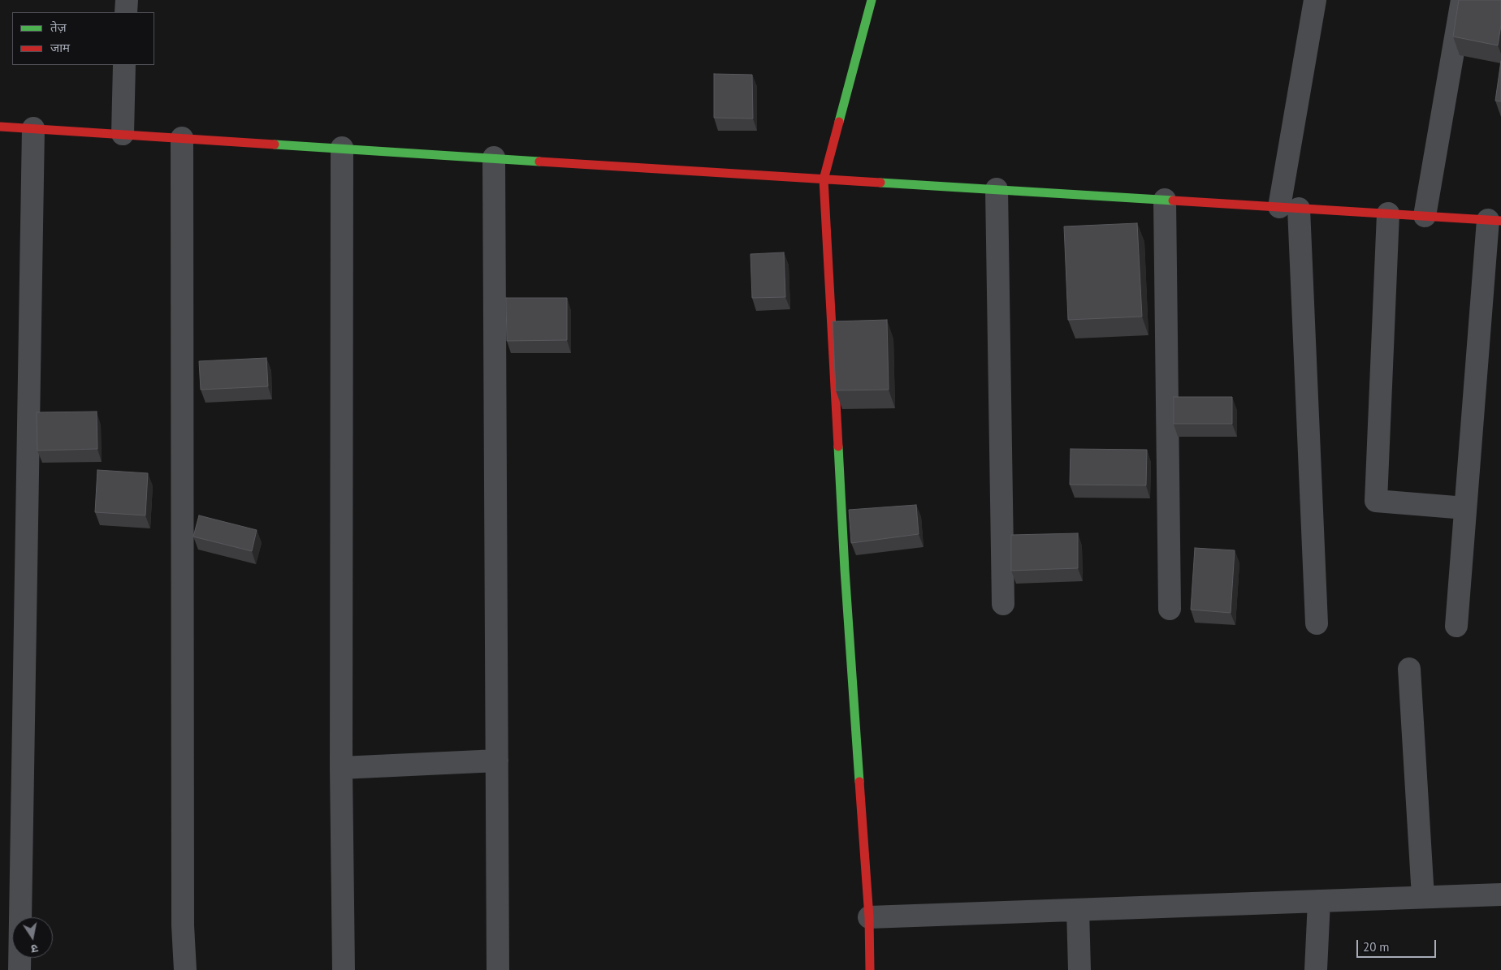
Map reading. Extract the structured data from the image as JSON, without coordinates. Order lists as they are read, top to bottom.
{
  "legend": ["तेज़", "जाम"],
  "scale_bar": "20 m",
  "north": "bottom"
}
